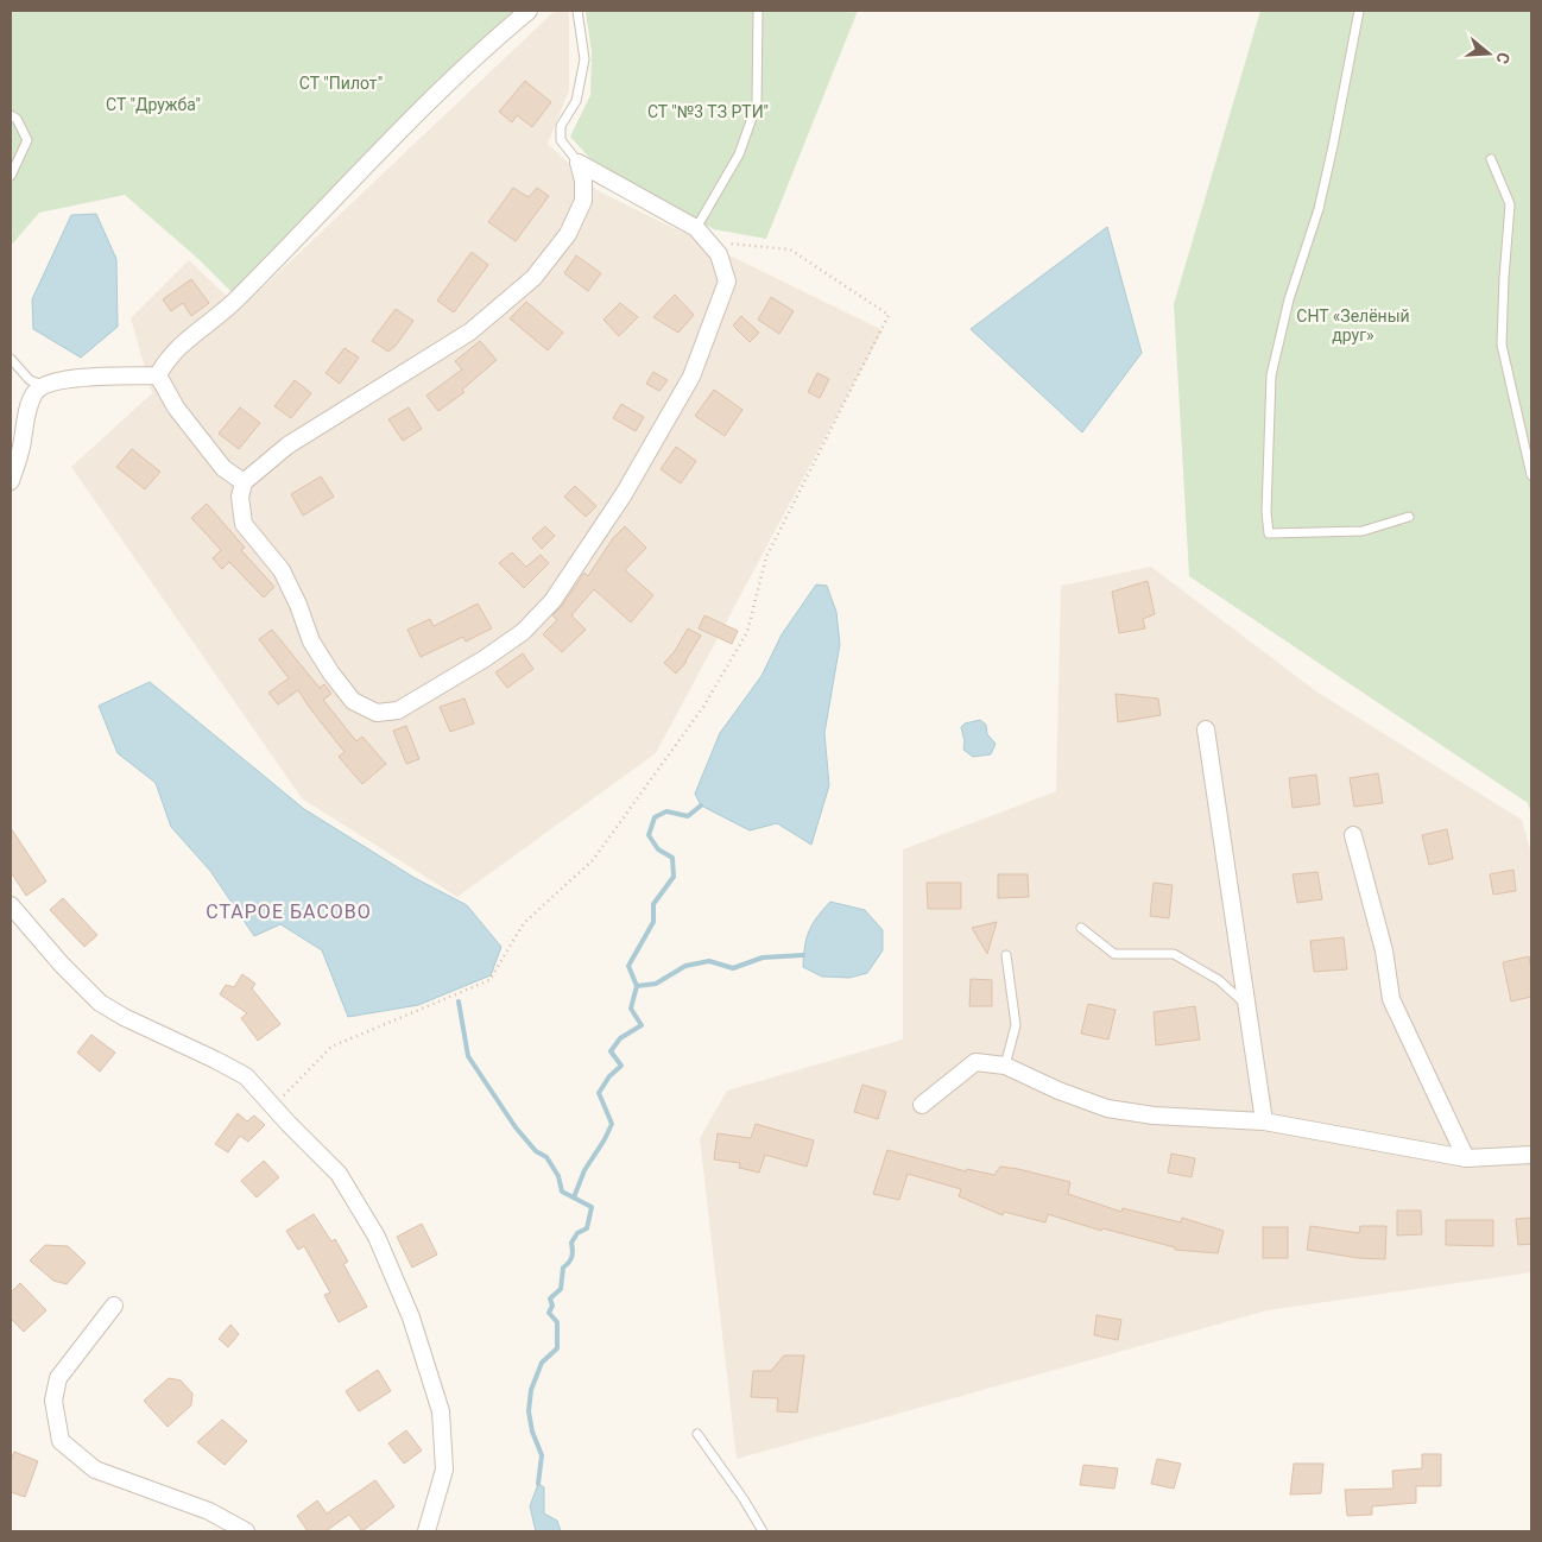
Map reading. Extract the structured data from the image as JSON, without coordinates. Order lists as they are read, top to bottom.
{
  "districts": ["СТАРОЕ БАСОВО"],
  "parks": [
    "СТ \"Пилот\"",
    "СТ \"Дружба\"",
    "СТ \"№3 ТЗ РТИ\"",
    "СНТ «Зелёный друг»"
  ],
  "north": "right"
}
